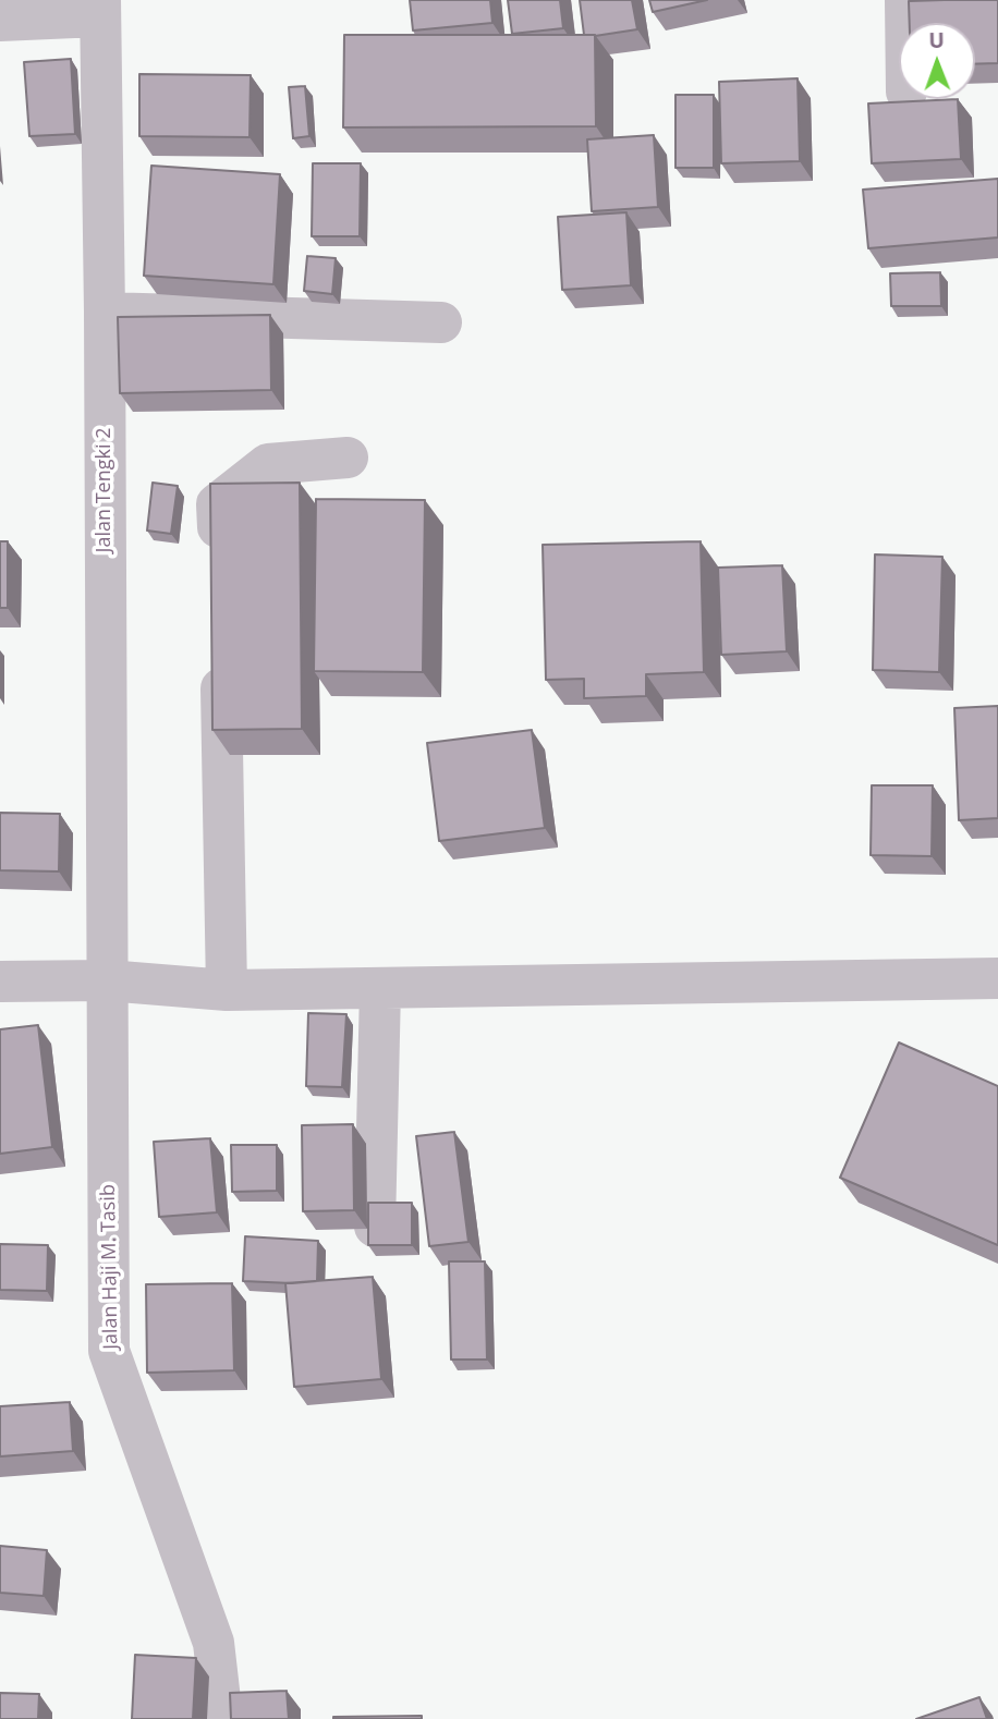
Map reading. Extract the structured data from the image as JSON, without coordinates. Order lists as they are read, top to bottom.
{
  "streets": {
    "street": ["Jalan Tengki 2", "Jalan Haji M. Tasib"]
  },
  "crossings": [
    ["Jalan Tengki 2", "Jalan Haji M. Tasib"]
  ],
  "north": "top"
}
